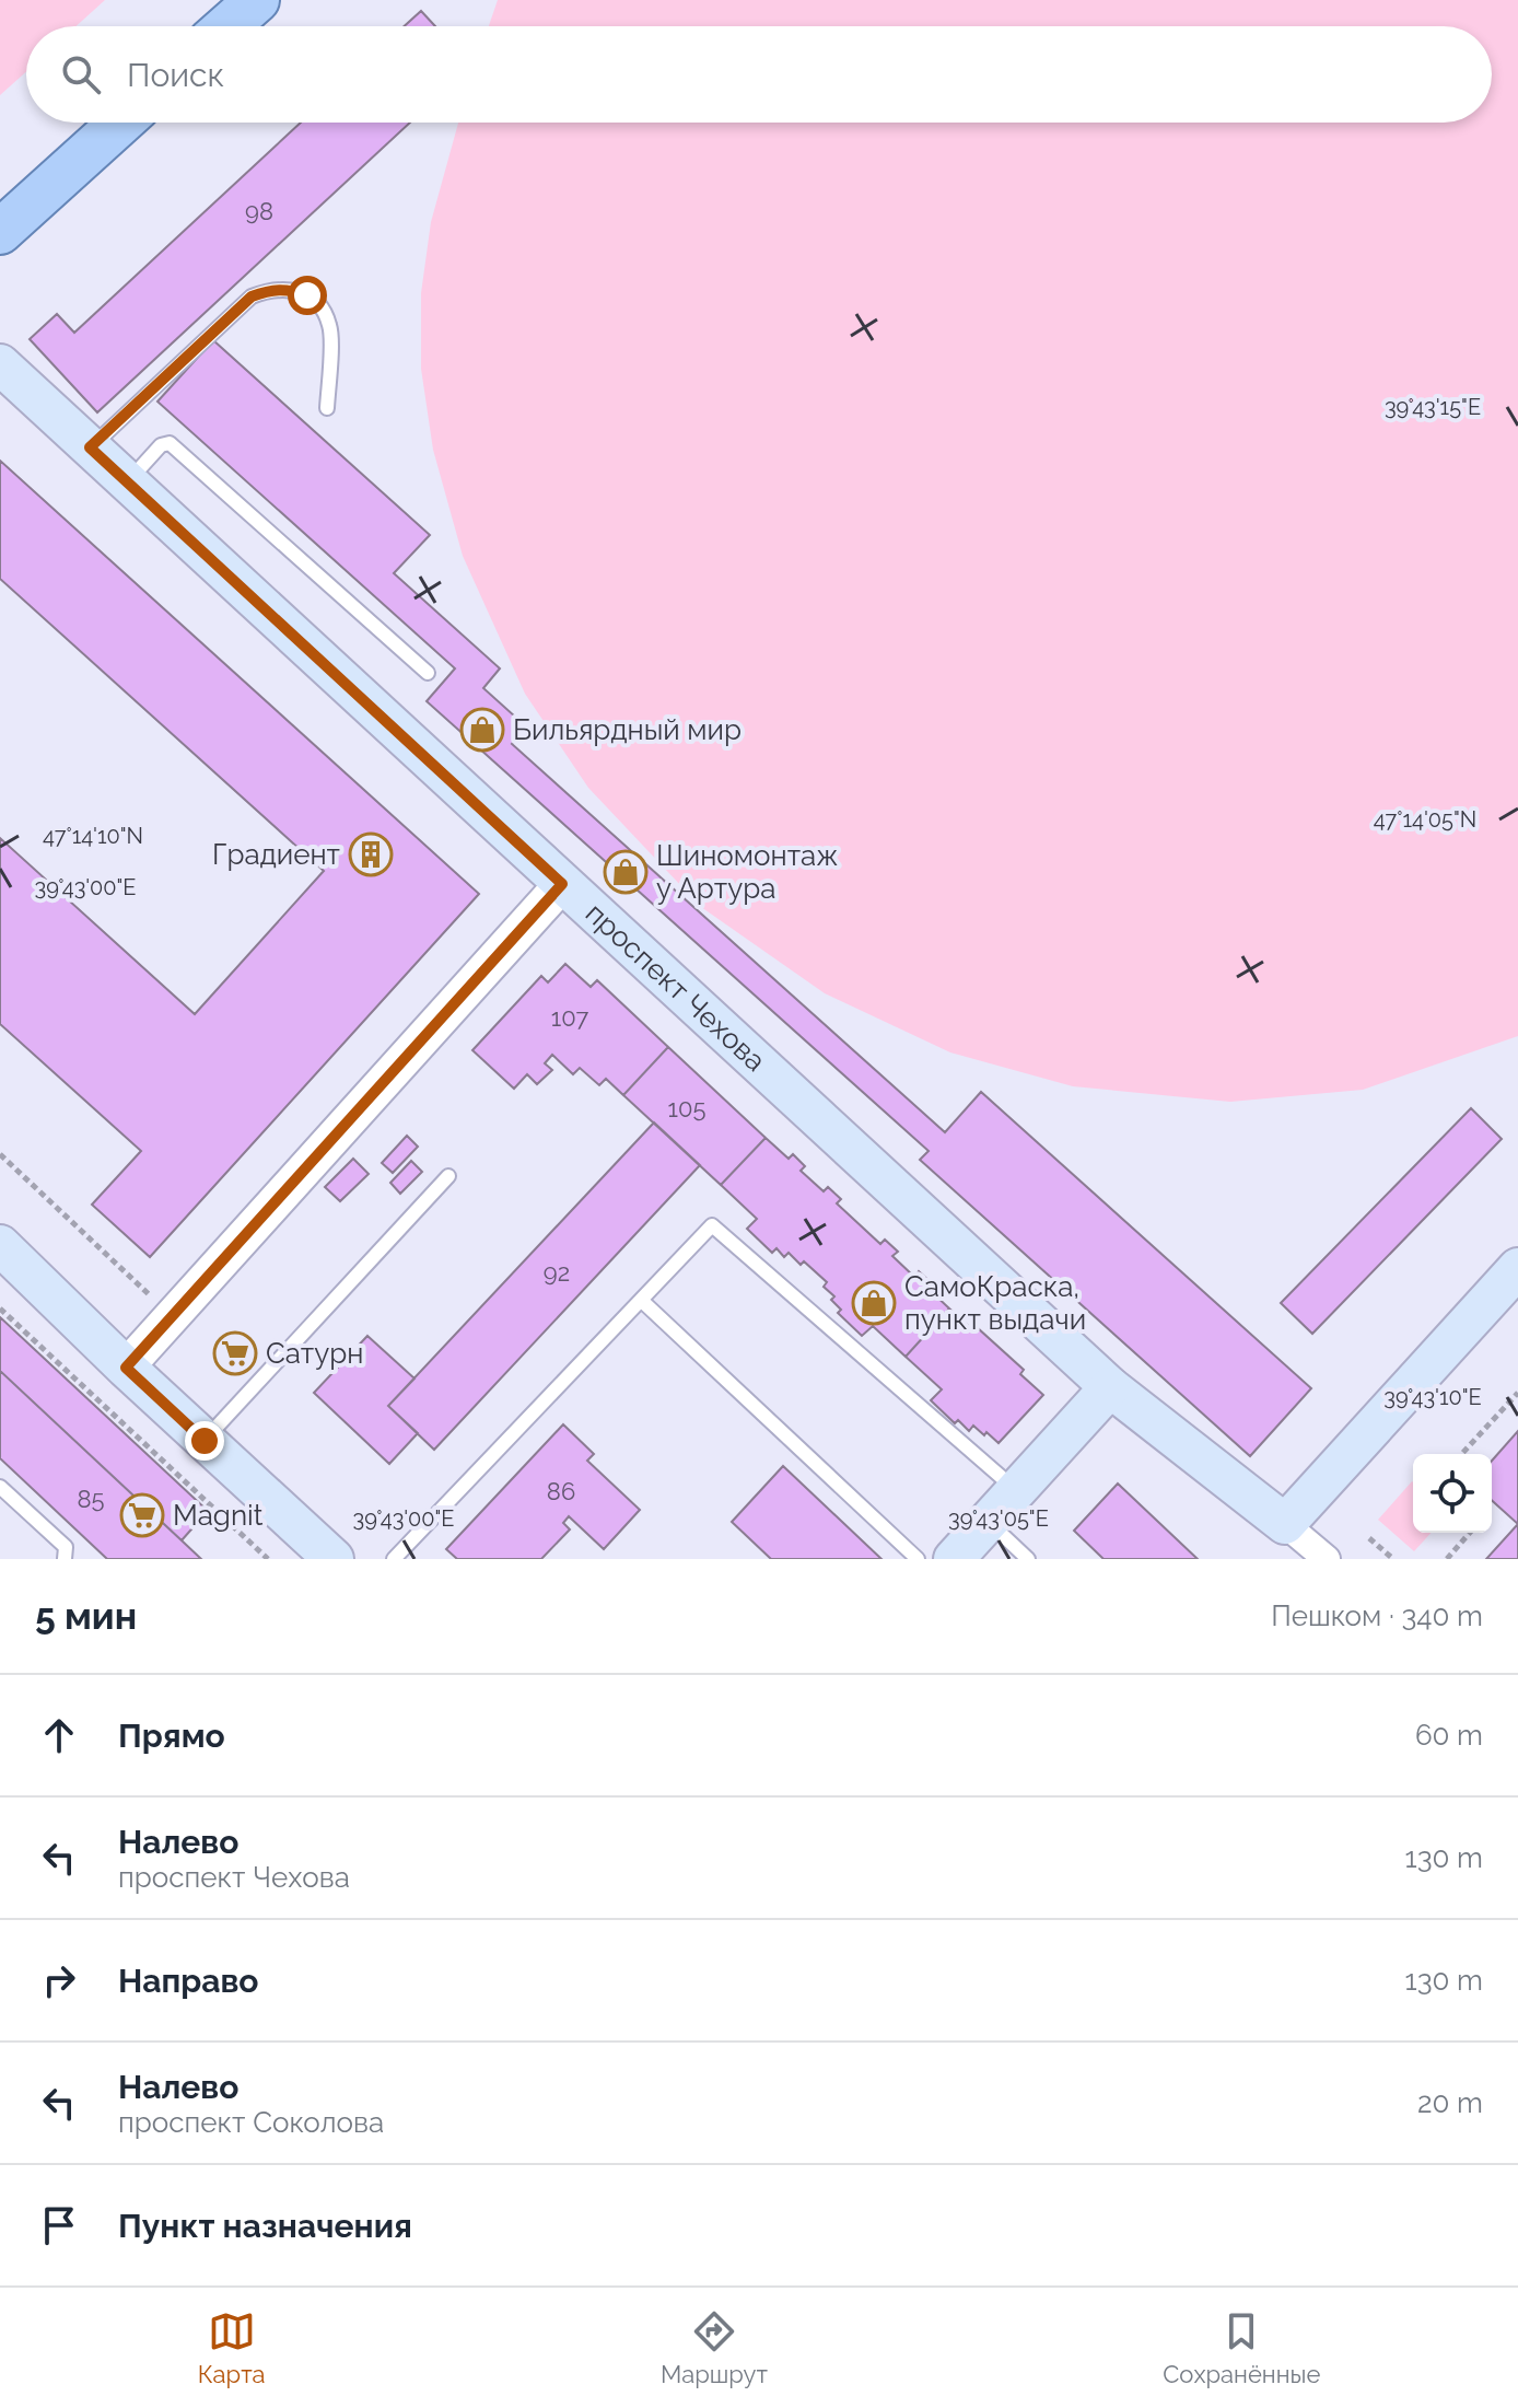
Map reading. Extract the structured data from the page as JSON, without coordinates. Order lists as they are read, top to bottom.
{
  "streets": {
    "main road": ["проспект Чехова"]
  },
  "places": {
    "shop": ["Бильярдный мир", "Шиномонтаж у Артура", "СамоКраска, пункт выдачи"],
    "building": ["Градиент"],
    "supermarket": ["Сатурн", "Magnit"]
  },
  "house_numbers": [
    "98",
    "107",
    "105",
    "92",
    "86",
    "85"
  ],
  "page": {
    "search": "Поиск",
    "heading": ["5 мин", "Пешком · 340 m"],
    "list": [
      ["Прямо", "60 m"],
      ["Налево", "проспект Чехова", "130 m"],
      ["Направо", "130 m"],
      ["Налево", "проспект Соколова", "20 m"],
      "Пункт назначения"
    ],
    "nav": ["Карта", "Маршрут", "Сохранённые"]
  },
  "coordinates": [
    "39°43'15\"E",
    "47°14'05\"N",
    "47°14'10\"N",
    "39°43'00\"E",
    "39°43'10\"E",
    "39°43'05\"E"
  ]
}
